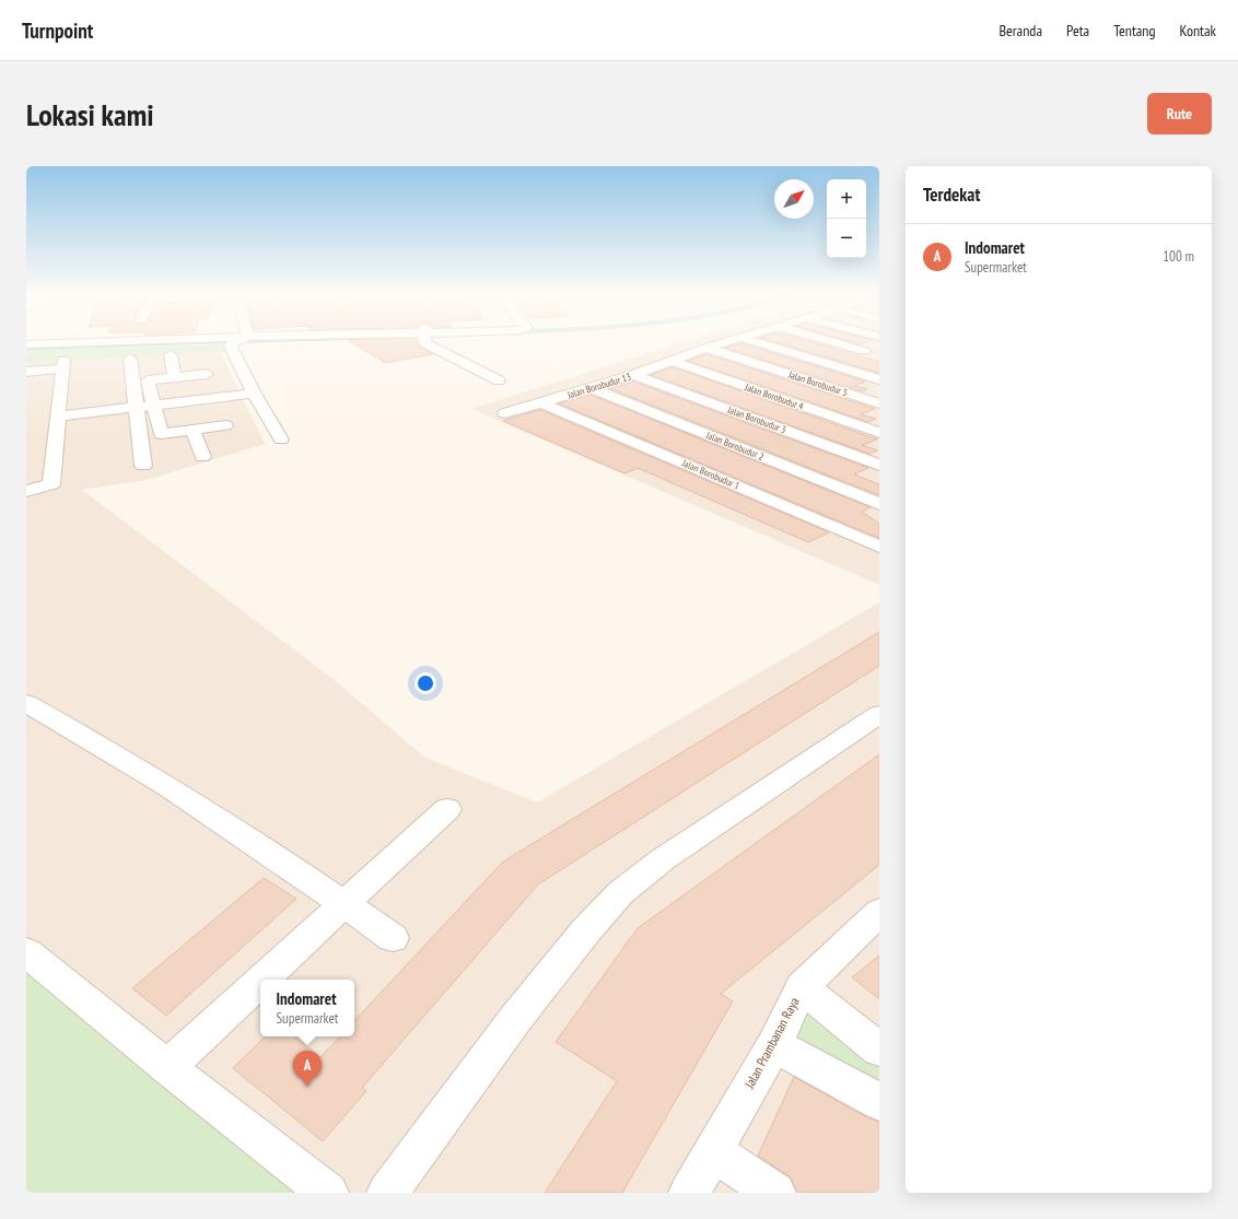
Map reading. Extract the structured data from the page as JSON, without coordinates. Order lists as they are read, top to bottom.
{
  "streets": {
    "street": [
      "Jalan Borobudur 5",
      "Jalan Borobudur 13",
      "Jalan Borobudur 4",
      "Jalan Borobudur 3",
      "Jalan Borobudur 2",
      "Jalan Borobudur 1",
      "Jalan Prambanan Raya"
    ]
  },
  "crossings": [
    ["Jalan Borobudur 5", "Jalan Borobudur 13"],
    ["Jalan Borobudur 13", "Jalan Borobudur 4"],
    ["Jalan Borobudur 13", "Jalan Borobudur 3"],
    ["Jalan Borobudur 13", "Jalan Borobudur 2"],
    ["Jalan Borobudur 13", "Jalan Borobudur 1"]
  ],
  "north": "top right",
  "page": {
    "header": "Turnpoint",
    "nav": [
      "Beranda",
      "Peta",
      "Tentang",
      "Kontak"
    ],
    "buttons": "Rute",
    "title": "Lokasi kami",
    "heading": "Terdekat",
    "map_buttons": ["+", "−"],
    "list": [
      {
        "mark": "A",
        "name": "Indomaret",
        "note": "Supermarket",
        "value": "100 m"
      }
    ],
    "popup": ["Indomaret", "Supermarket"],
    "pins": "A"
  }
}
